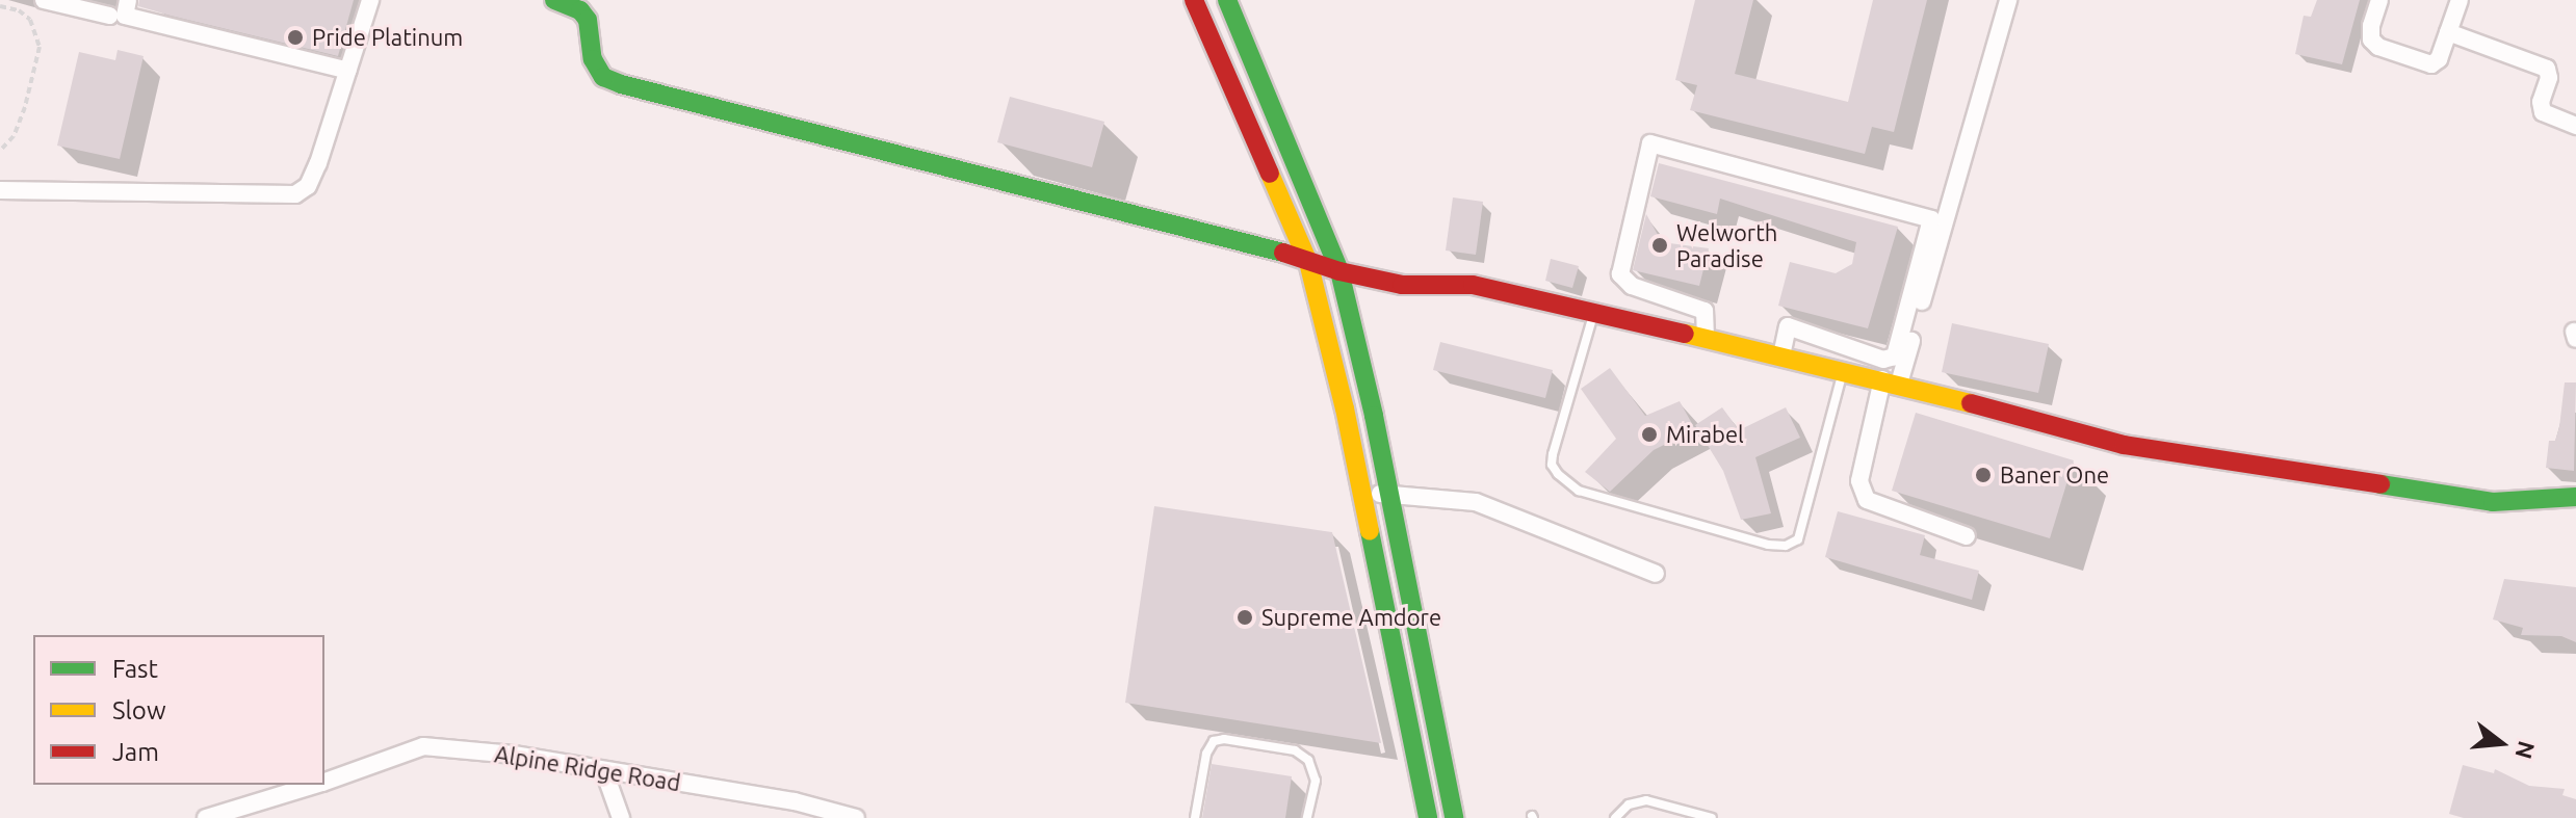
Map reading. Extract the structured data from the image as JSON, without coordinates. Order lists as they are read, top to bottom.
{
  "streets": {
    "street": ["Alpine Ridge Road"]
  },
  "places": [
    "Pride Platinum",
    "Welworth Paradise",
    "Mirabel",
    "Baner One",
    "Supreme Amdore"
  ],
  "legend": ["Fast", "Slow", "Jam"],
  "north": "right"
}
